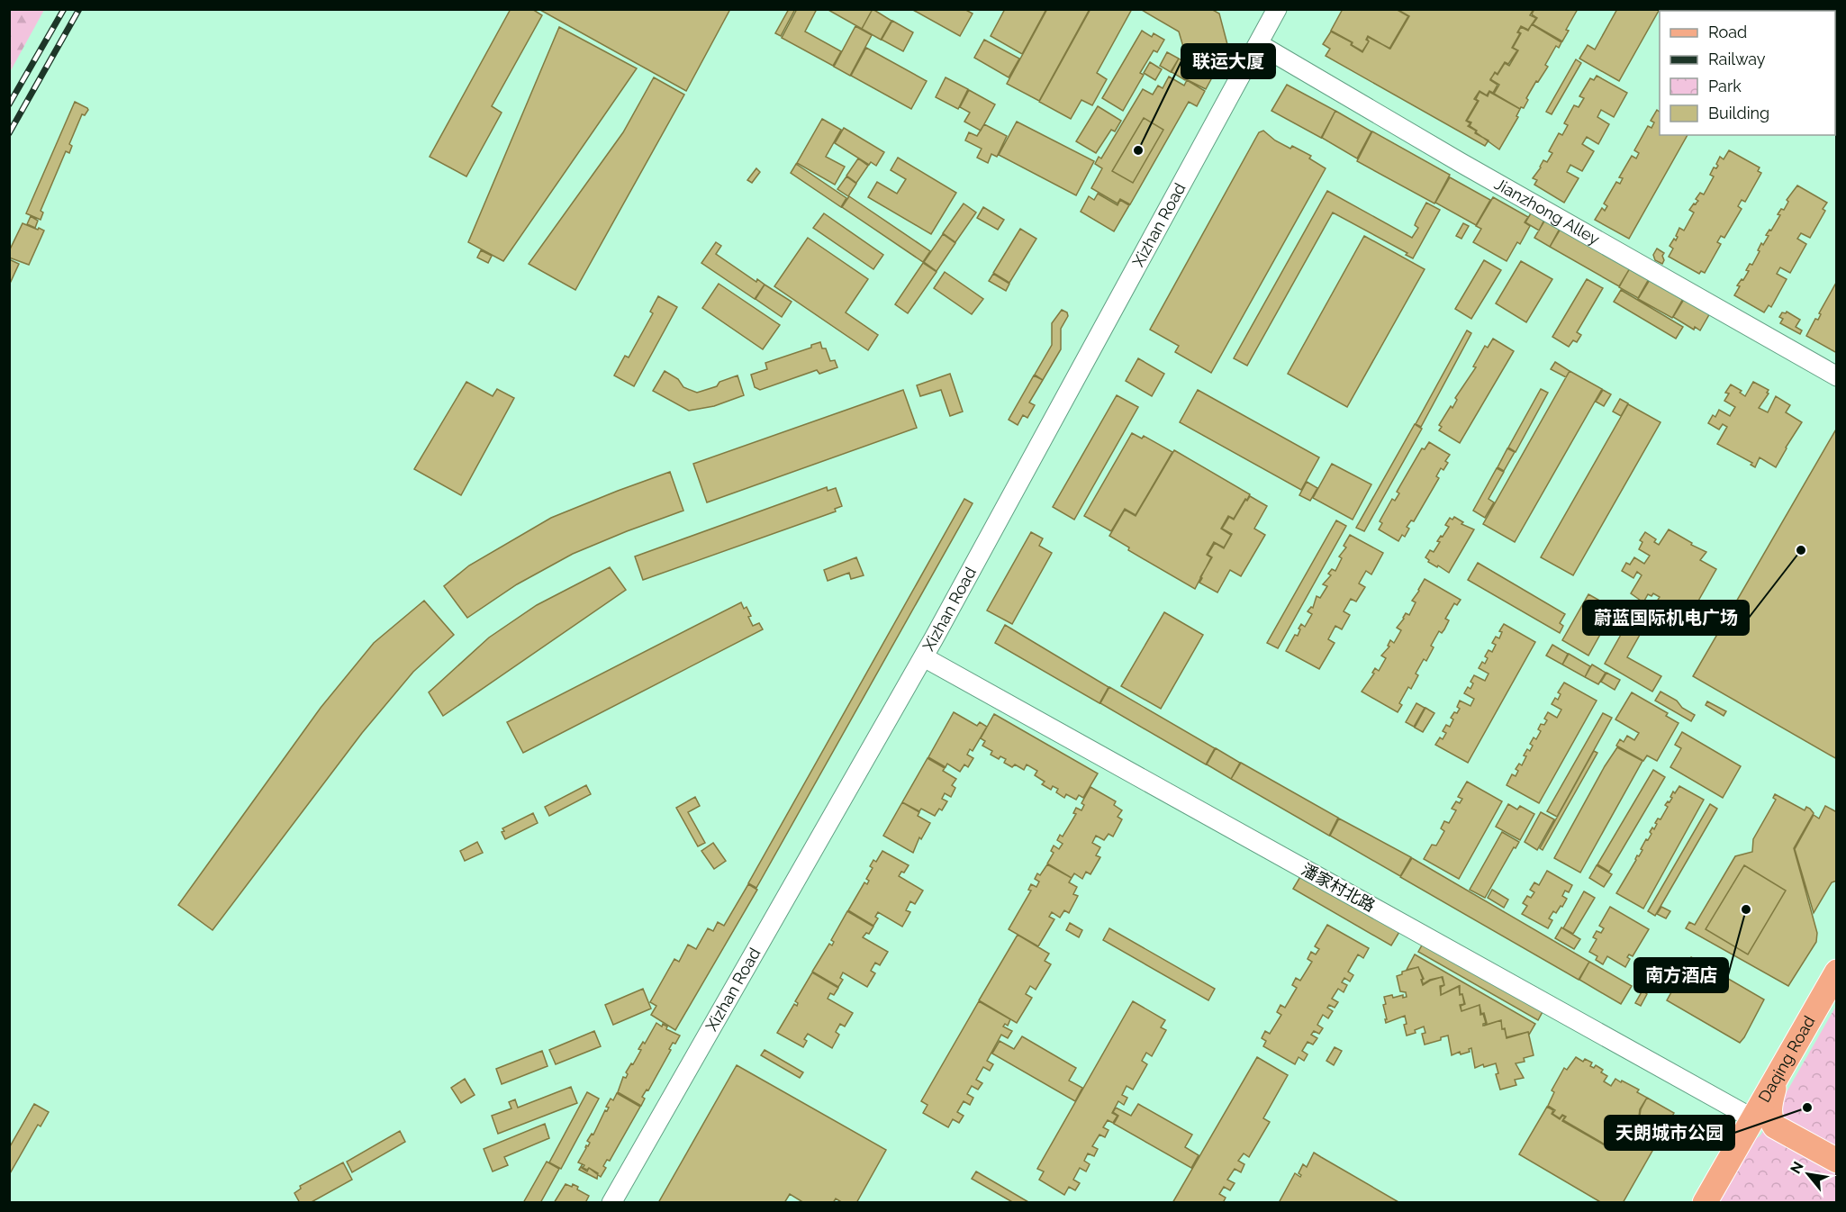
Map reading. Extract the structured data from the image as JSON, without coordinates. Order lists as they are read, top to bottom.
{
  "streets": {
    "main road": ["Daqing Road"],
    "street": ["Jianzhong Alley", "Xizhan Road", "潘家村北路"]
  },
  "crossings": [
    ["Jianzhong Alley", "Xizhan Road"],
    ["Xizhan Road", "潘家村北路"],
    ["潘家村北路", "Daqing Road"]
  ],
  "places": [
    "联运大厦",
    "蔚蓝国际机电广场",
    "南方酒店",
    "天朗城市公园"
  ],
  "legend": [
    "Road",
    "Railway",
    "Park",
    "Building"
  ],
  "north": "top left"
}
